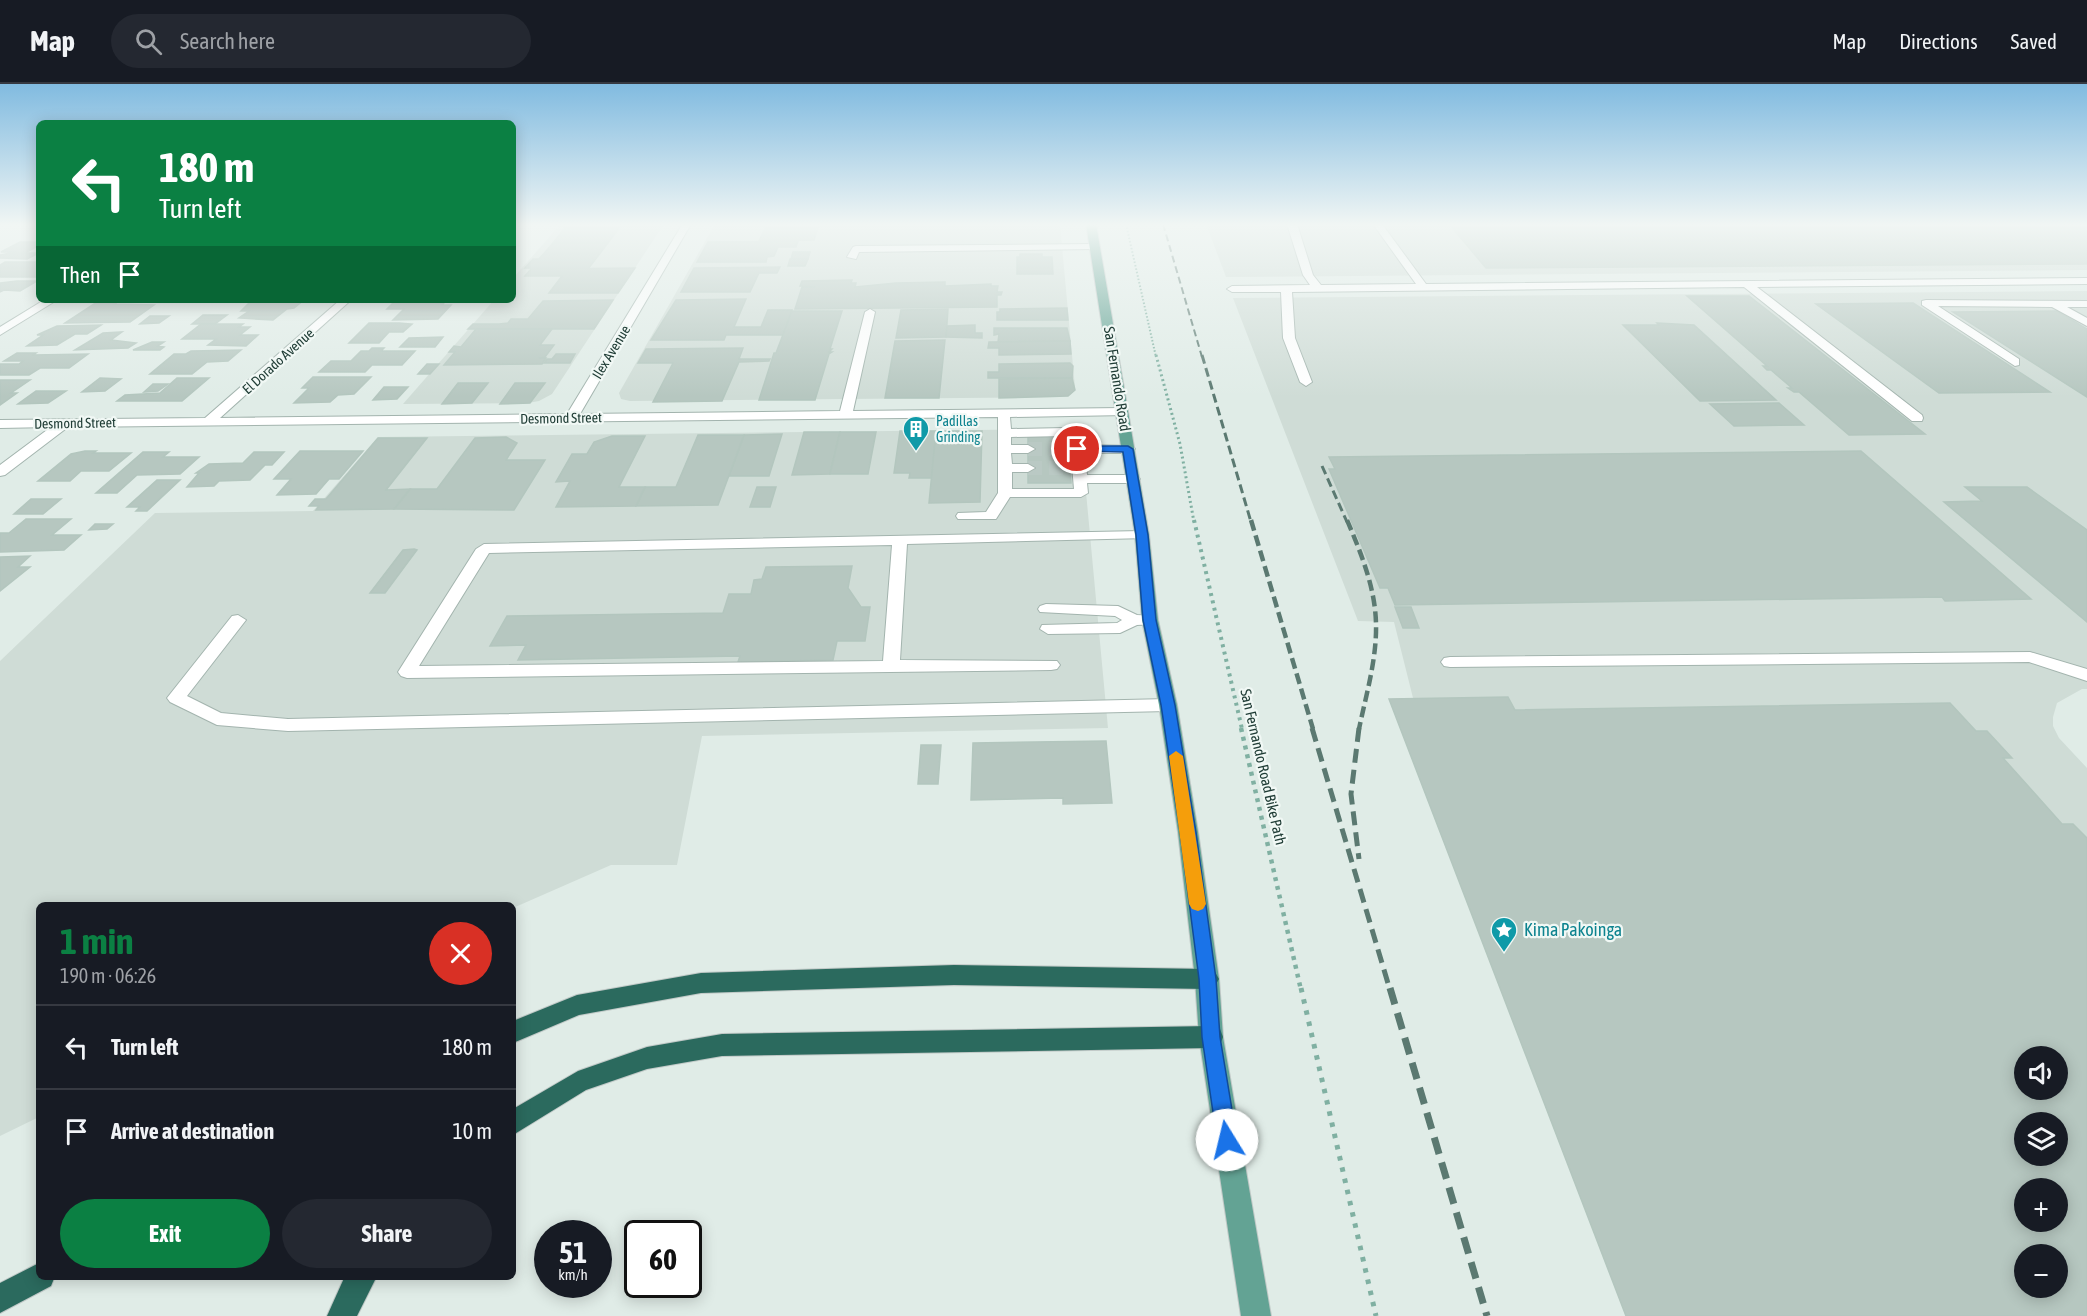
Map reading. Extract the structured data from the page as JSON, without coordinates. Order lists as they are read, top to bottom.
{
  "streets": {
    "main road": ["San Fernando Road"],
    "street": ["Ilex Avenue", "El Dorado Avenue", "Desmond Street"],
    "path": ["San Fernando Road Bike Path"]
  },
  "crossings": [
    ["Ilex Avenue", "Desmond Street"],
    ["El Dorado Avenue", "Desmond Street"],
    ["San Fernando Road", "Desmond Street"]
  ],
  "places": {
    "building": ["Padillas Grinding"],
    "place": ["Kima Pakoinga"]
  },
  "page": {
    "header": "Map",
    "search": "Search here",
    "nav": ["Map", "Directions", "Saved"],
    "turn": ["180 m", "Turn left"],
    "then": "Then",
    "heading": ["1 min", "190 m · 06:26"],
    "list": [
      {
        "name": "Turn left",
        "value": "180 m"
      },
      {
        "name": "Arrive at destination",
        "value": "10 m"
      }
    ],
    "map_buttons": ["+", "−"],
    "buttons": ["Exit", "Share"],
    "speed": "51 km/h",
    "limit": "60"
  }
}
